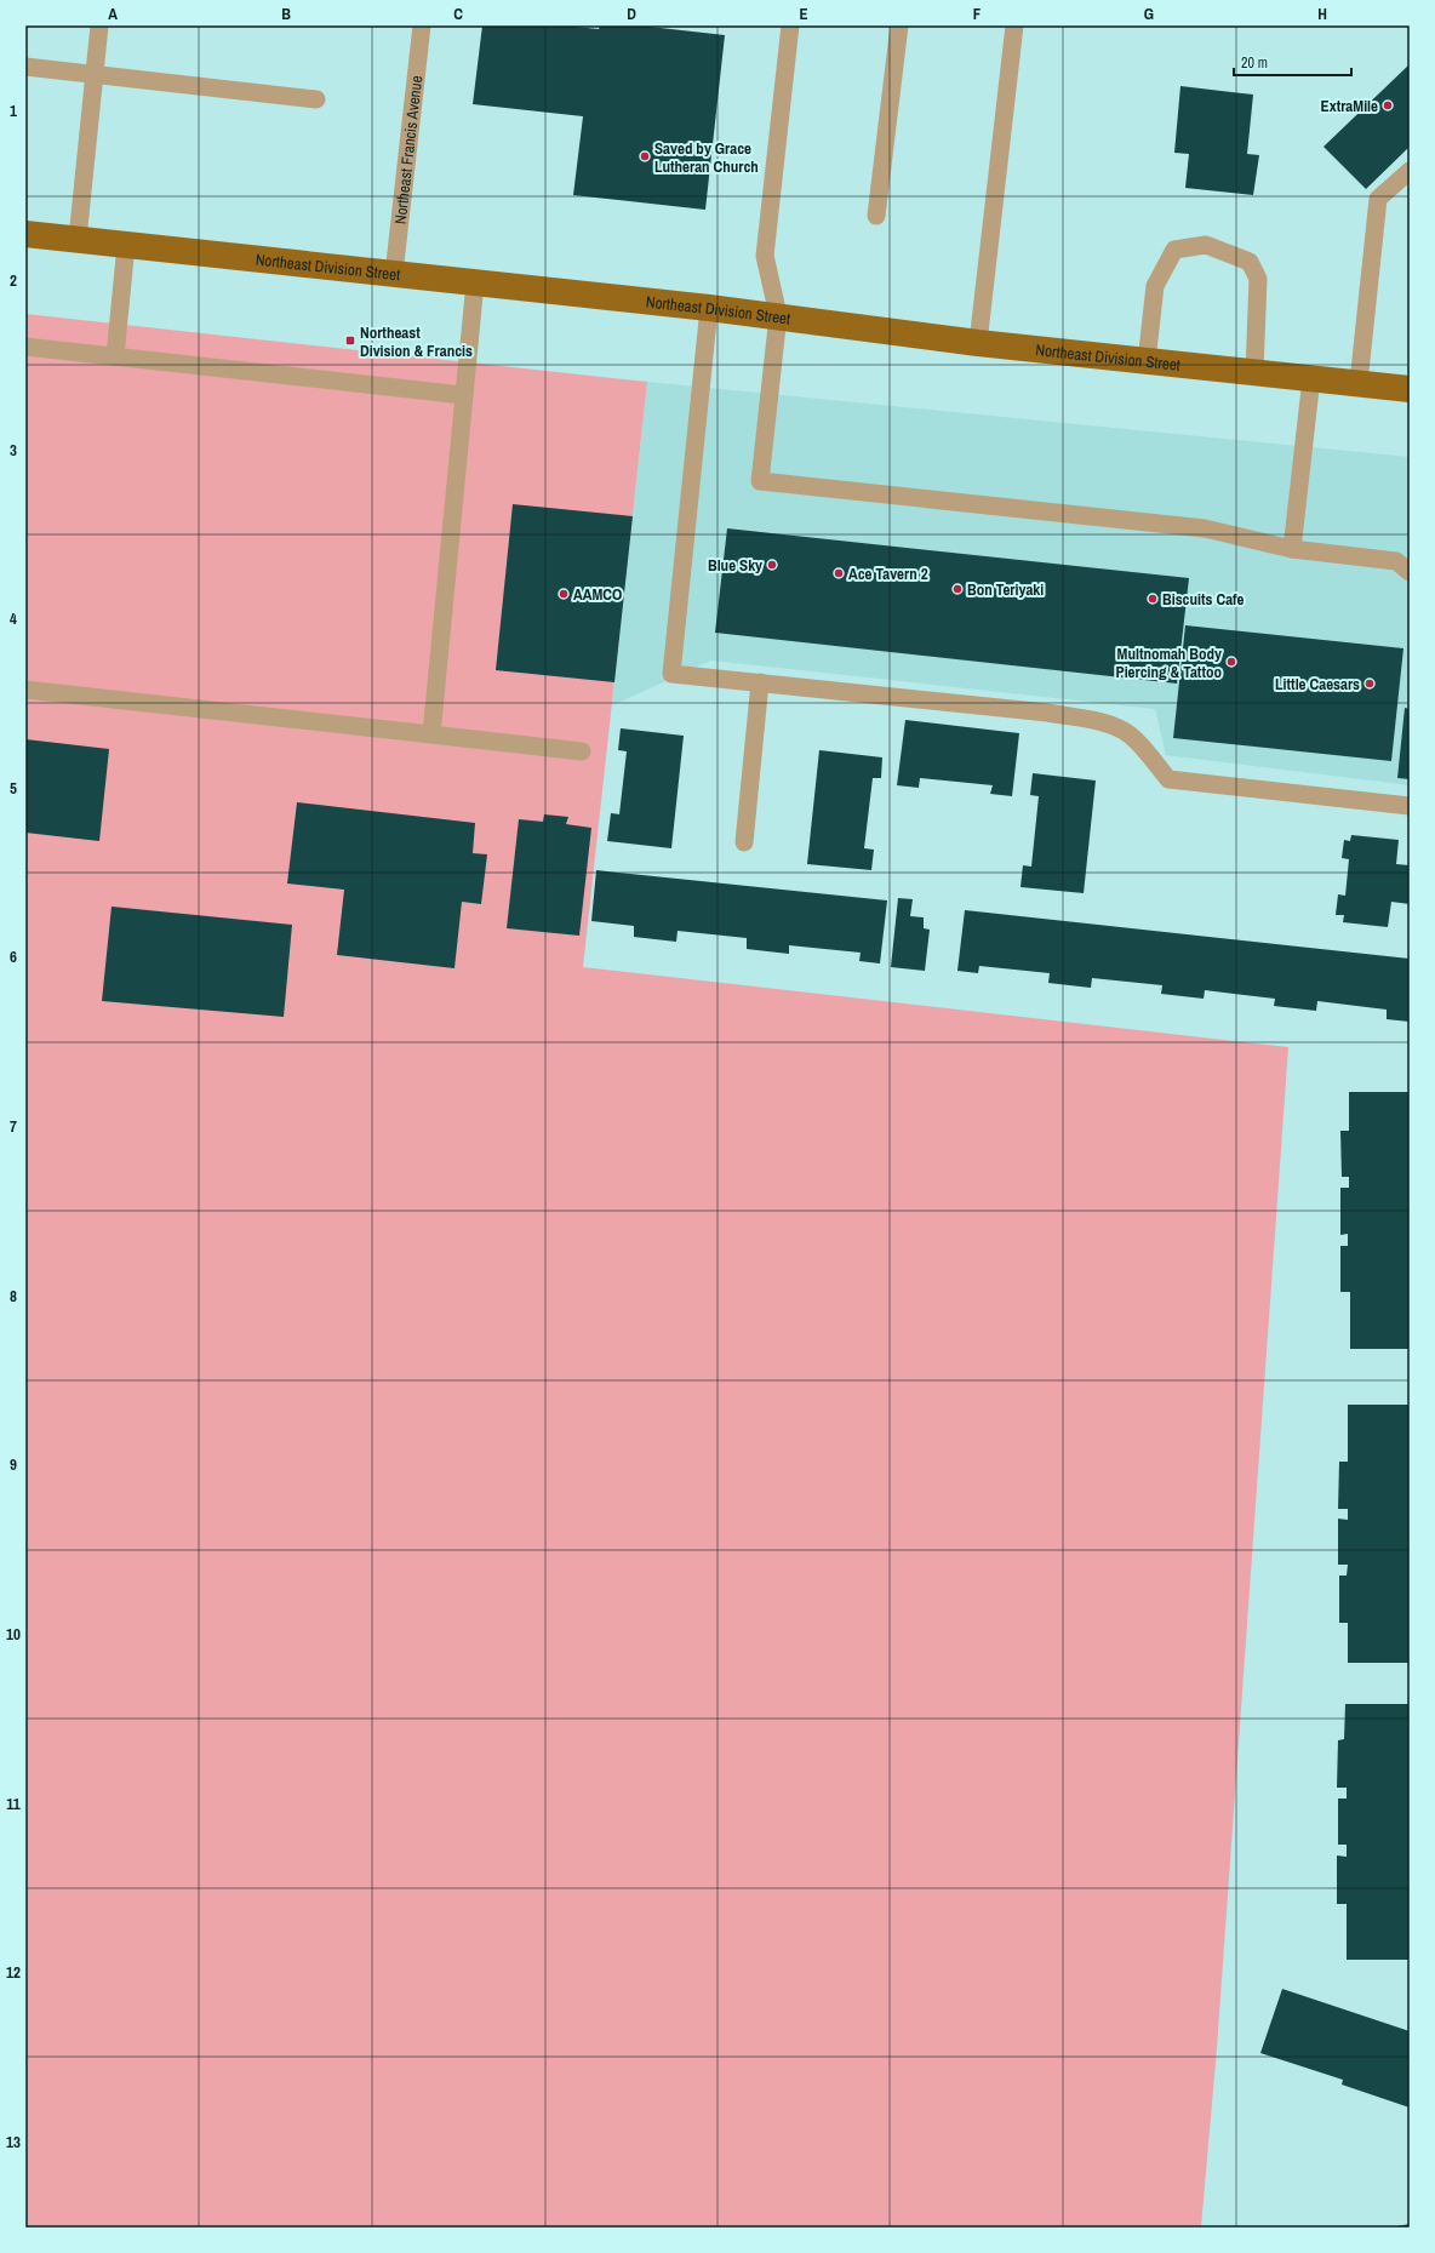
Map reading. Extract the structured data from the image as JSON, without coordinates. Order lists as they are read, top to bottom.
{
  "streets": {
    "main road": ["Northeast Division Street"],
    "lane": ["Northeast Francis Avenue"]
  },
  "crossings": [
    ["Northeast Francis Avenue", "Northeast Division Street"]
  ],
  "places": {
    "other": [
      "ExtraMile",
      "Saved by Grace Lutheran Church",
      "Blue Sky",
      "Ace Tavern 2",
      "Bon Teriyaki",
      "AAMCO",
      "Biscuits Cafe",
      "Multnomah Body Piercing & Tattoo",
      "Little Caesars"
    ],
    "transit": ["Northeast Division & Francis"]
  },
  "scale_bar": "20 m",
  "grid": {
    "columns": [
      "A",
      "B",
      "C",
      "D",
      "E",
      "F",
      "G",
      "H"
    ],
    "rows": [
      "1",
      "2",
      "3",
      "4",
      "5",
      "6",
      "7",
      "8",
      "9",
      "10",
      "11",
      "12",
      "13"
    ]
  }
}
